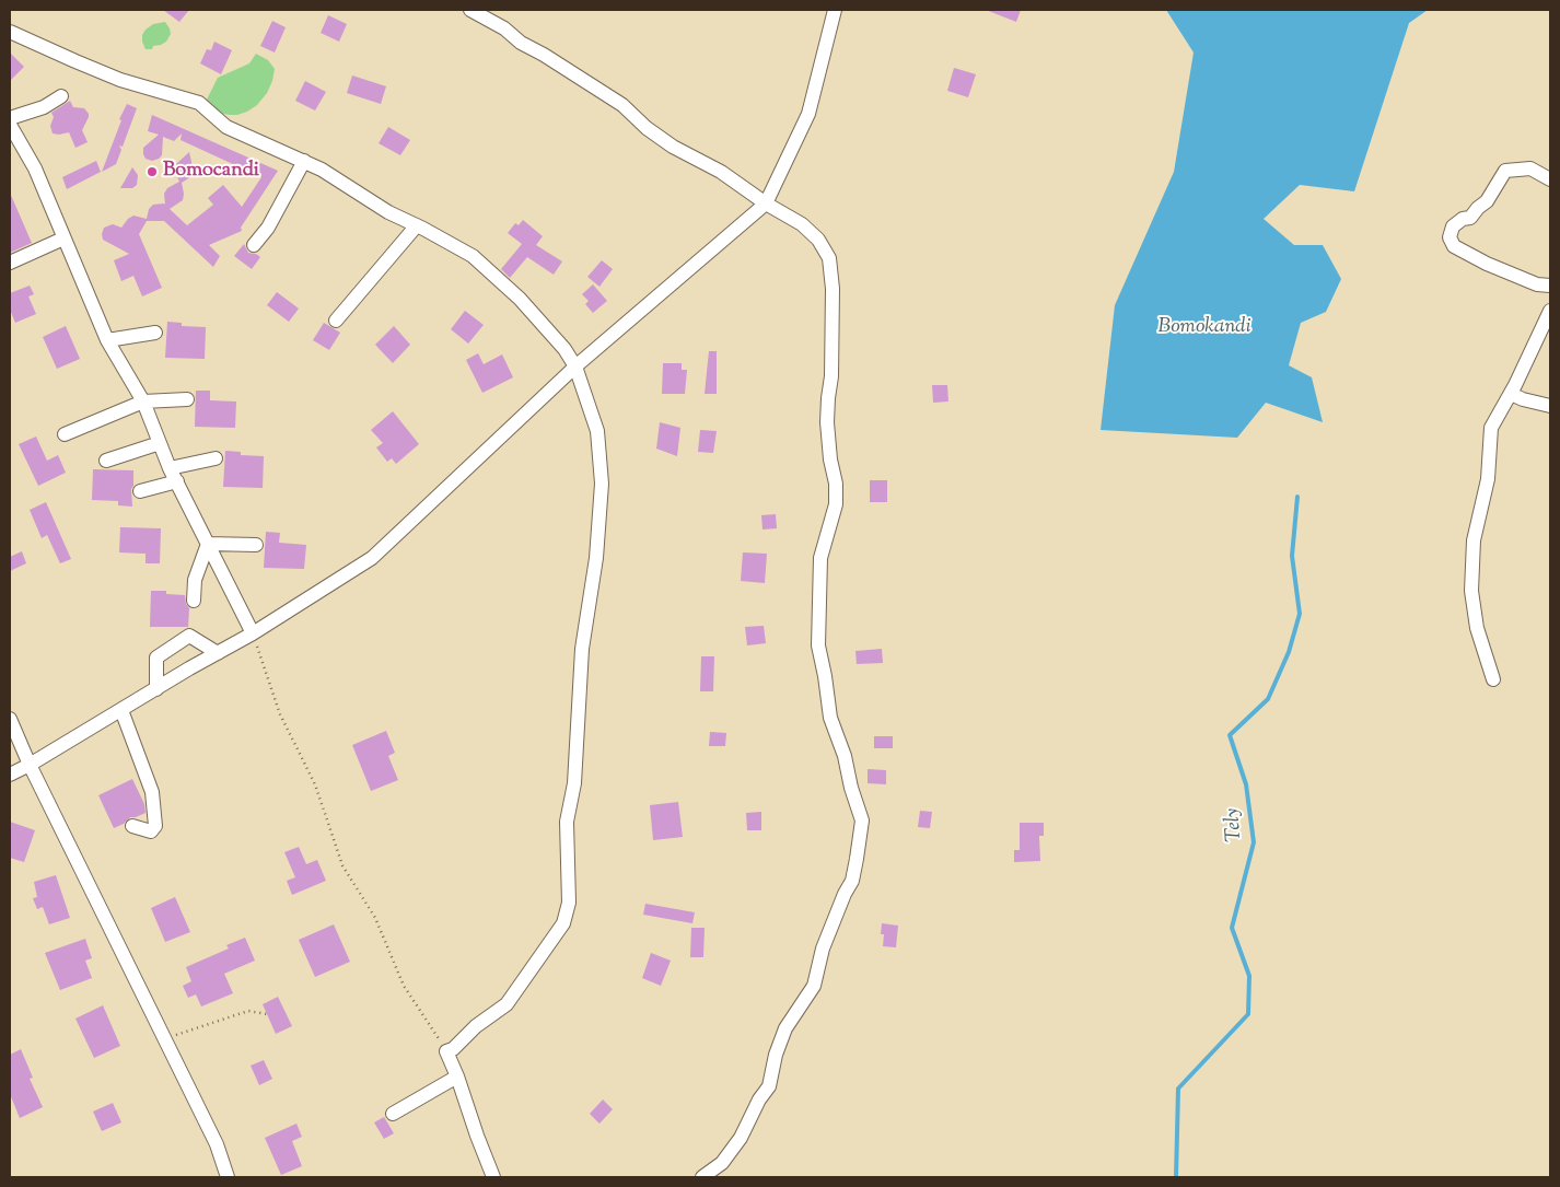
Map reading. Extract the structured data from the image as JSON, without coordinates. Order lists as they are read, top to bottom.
{
  "water": ["Bomokandi", "Tely"],
  "places": ["Bomocandi"]
}
